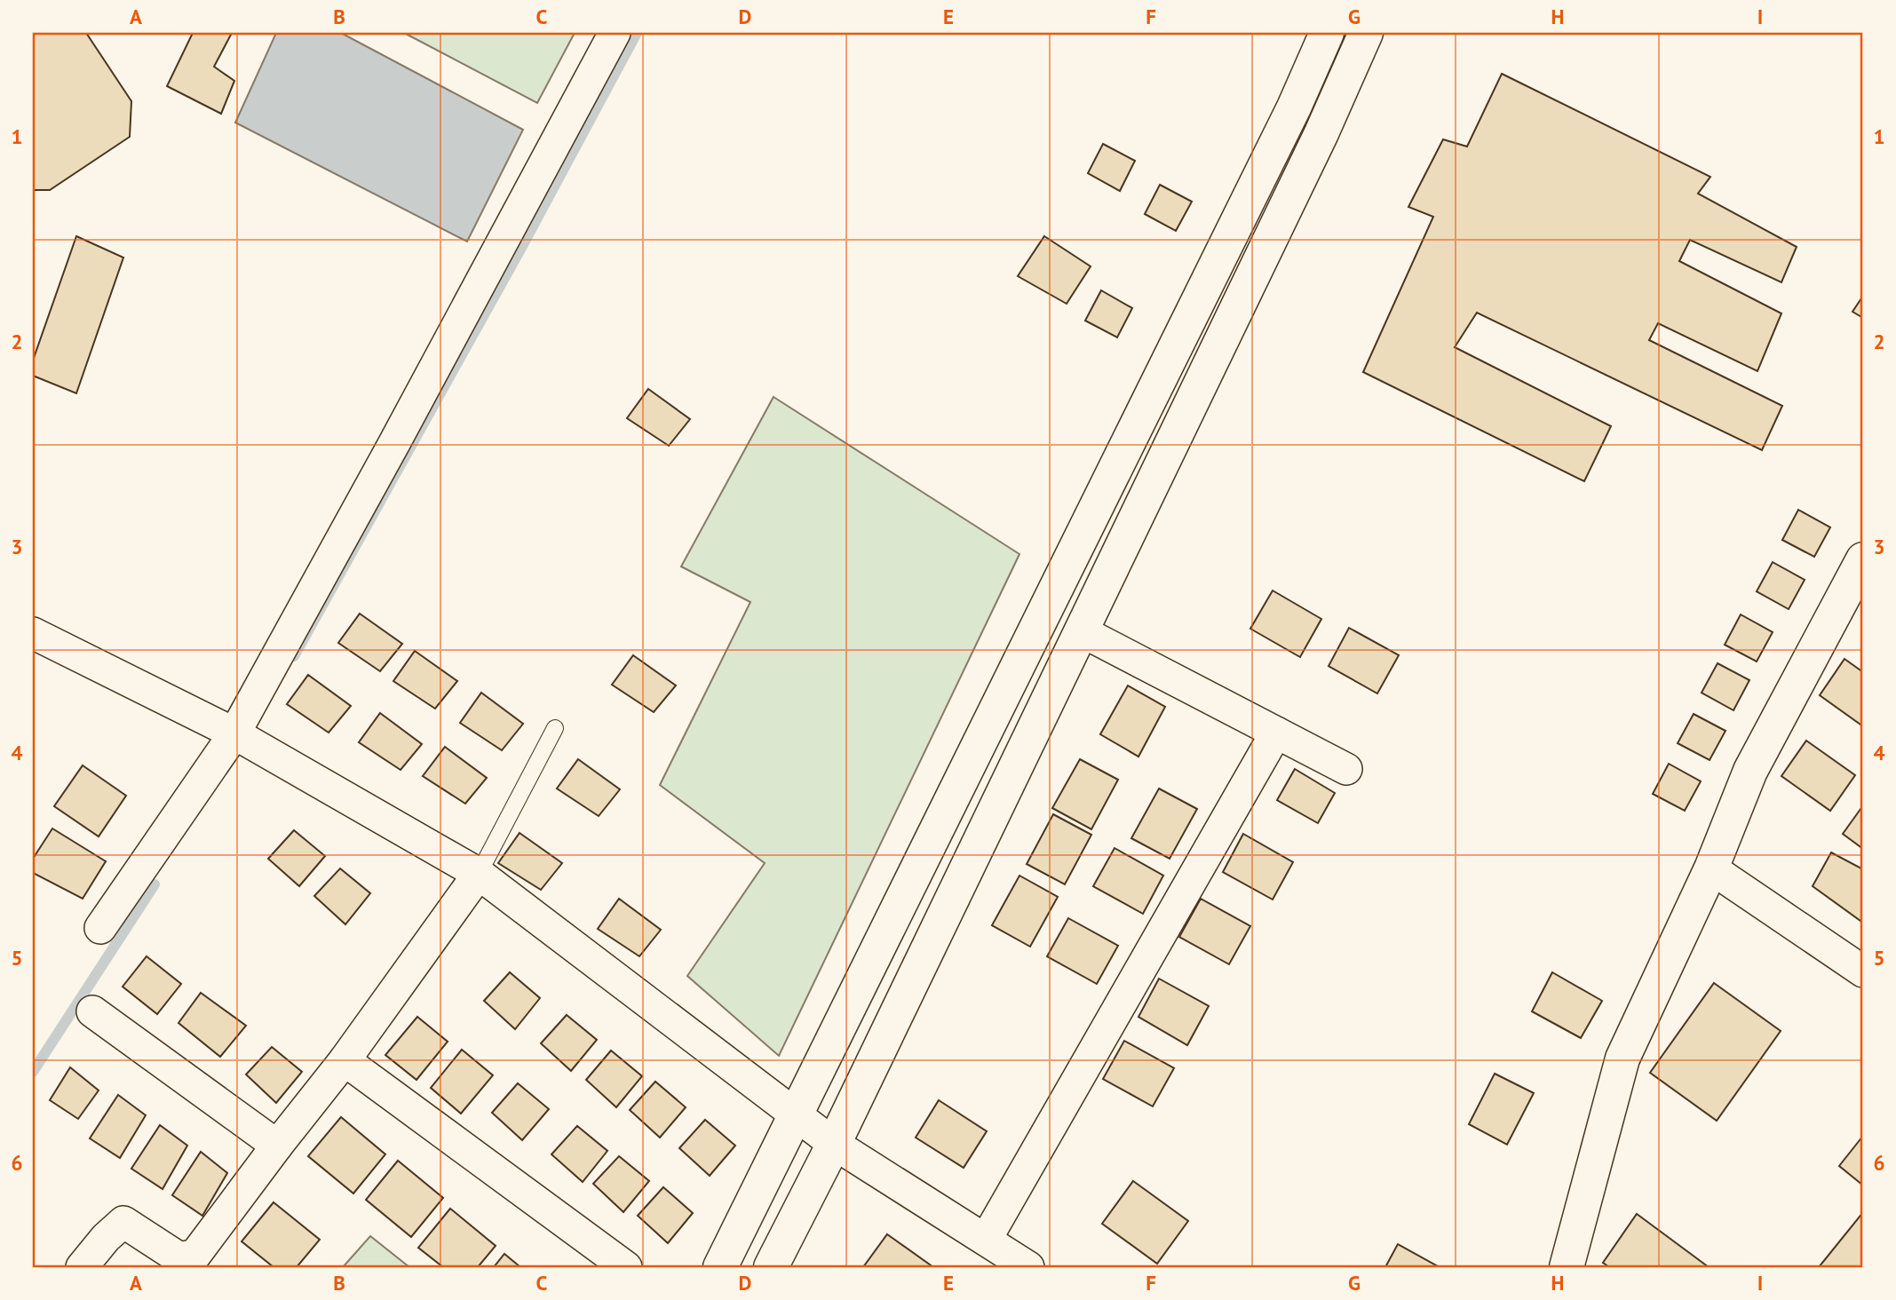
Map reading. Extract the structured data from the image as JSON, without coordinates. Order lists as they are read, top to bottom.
{
  "grid": {
    "columns": [
      "A",
      "B",
      "C",
      "D",
      "E",
      "F",
      "G",
      "H",
      "I"
    ],
    "rows": [
      "1",
      "2",
      "3",
      "4",
      "5",
      "6"
    ]
  }
}
